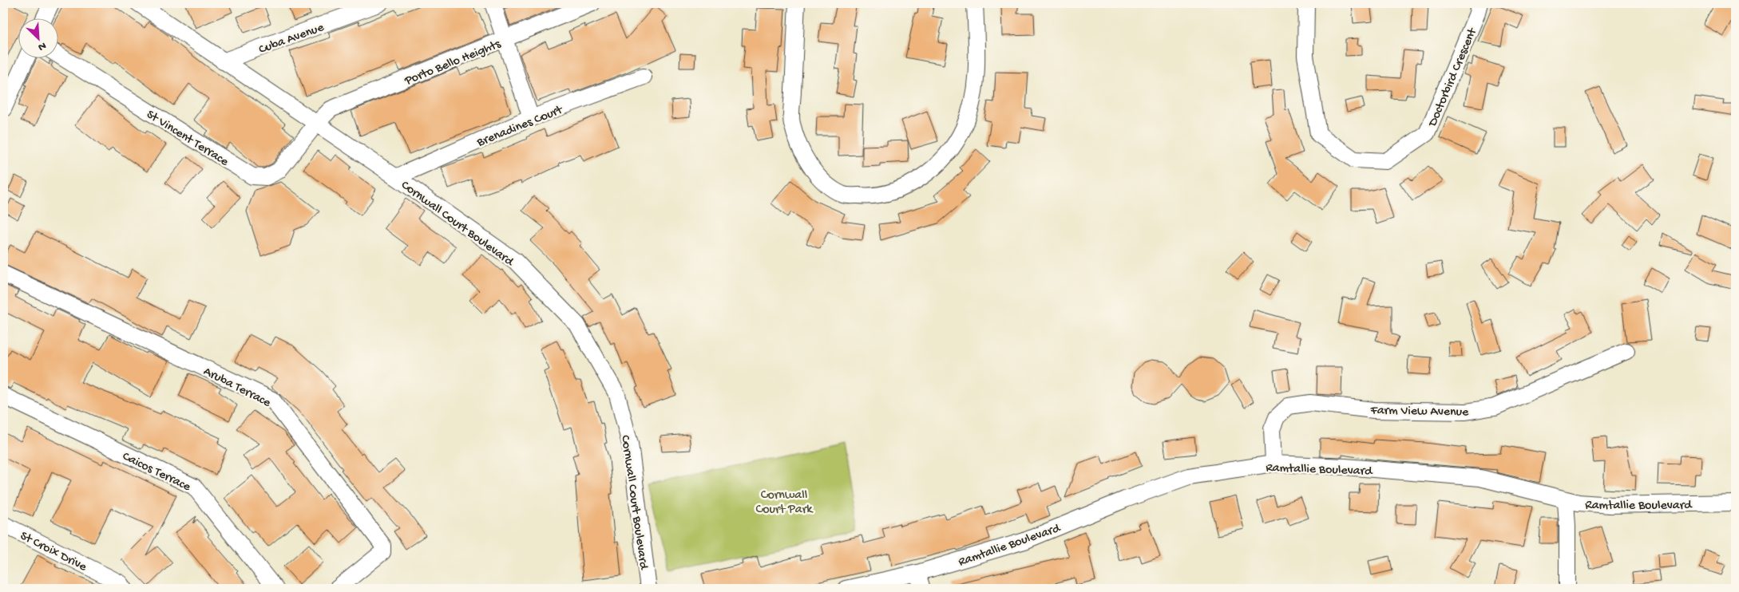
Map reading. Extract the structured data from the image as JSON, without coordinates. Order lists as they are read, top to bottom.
{
  "streets": {
    "street": [
      "Cuba Avenue",
      "Porto Bello Heights",
      "Doctorbird Crescent",
      "Brenadines Court",
      "St Vincent Terrace",
      "Cornwall Court Boulevard",
      "Aruba Terrace",
      "Farm View Avenue",
      "Ramtallie Boulevard",
      "Caicos Terrace",
      "St Croix Drive"
    ]
  },
  "crossings": [
    ["Cuba Avenue", "Cornwall Court Boulevard"],
    ["Porto Bello Heights", "St Vincent Terrace"],
    ["Porto Bello Heights", "Cornwall Court Boulevard"],
    ["Brenadines Court", "Cornwall Court Boulevard"],
    ["St Vincent Terrace", "Cornwall Court Boulevard"],
    ["Farm View Avenue", "Ramtallie Boulevard"]
  ],
  "parks": ["Cornwall Court Park"],
  "north": "bottom right"
}
